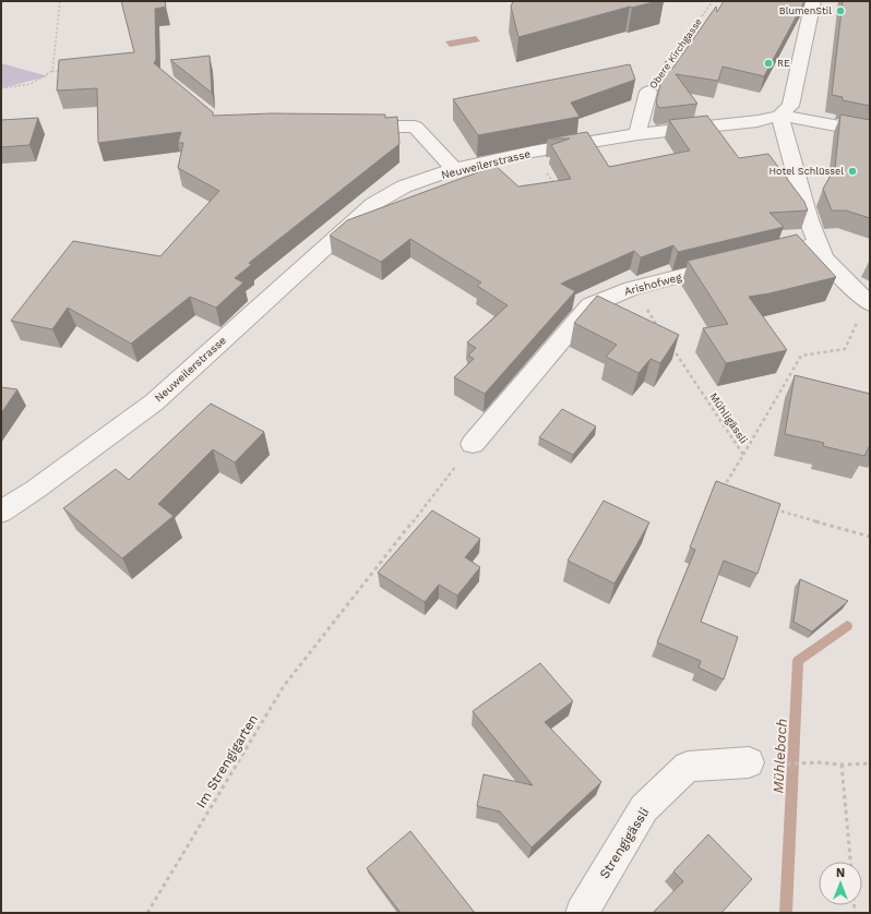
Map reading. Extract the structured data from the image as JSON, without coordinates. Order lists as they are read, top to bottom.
{
  "streets": {
    "street": [
      "Obere Kirchgasse",
      "Neuweilerstrasse",
      "Arishofweg",
      "Strengigässli"
    ],
    "path": ["Mühligässli", "Im Strengigarten"]
  },
  "crossings": [
    ["Obere Kirchgasse", "Neuweilerstrasse"],
    ["Arishofweg", "Im Strengigarten"]
  ],
  "water": ["Mühlebach"],
  "places": ["BlumenStil", "RE", "Hotel Schlüssel"],
  "north": "top"
}
